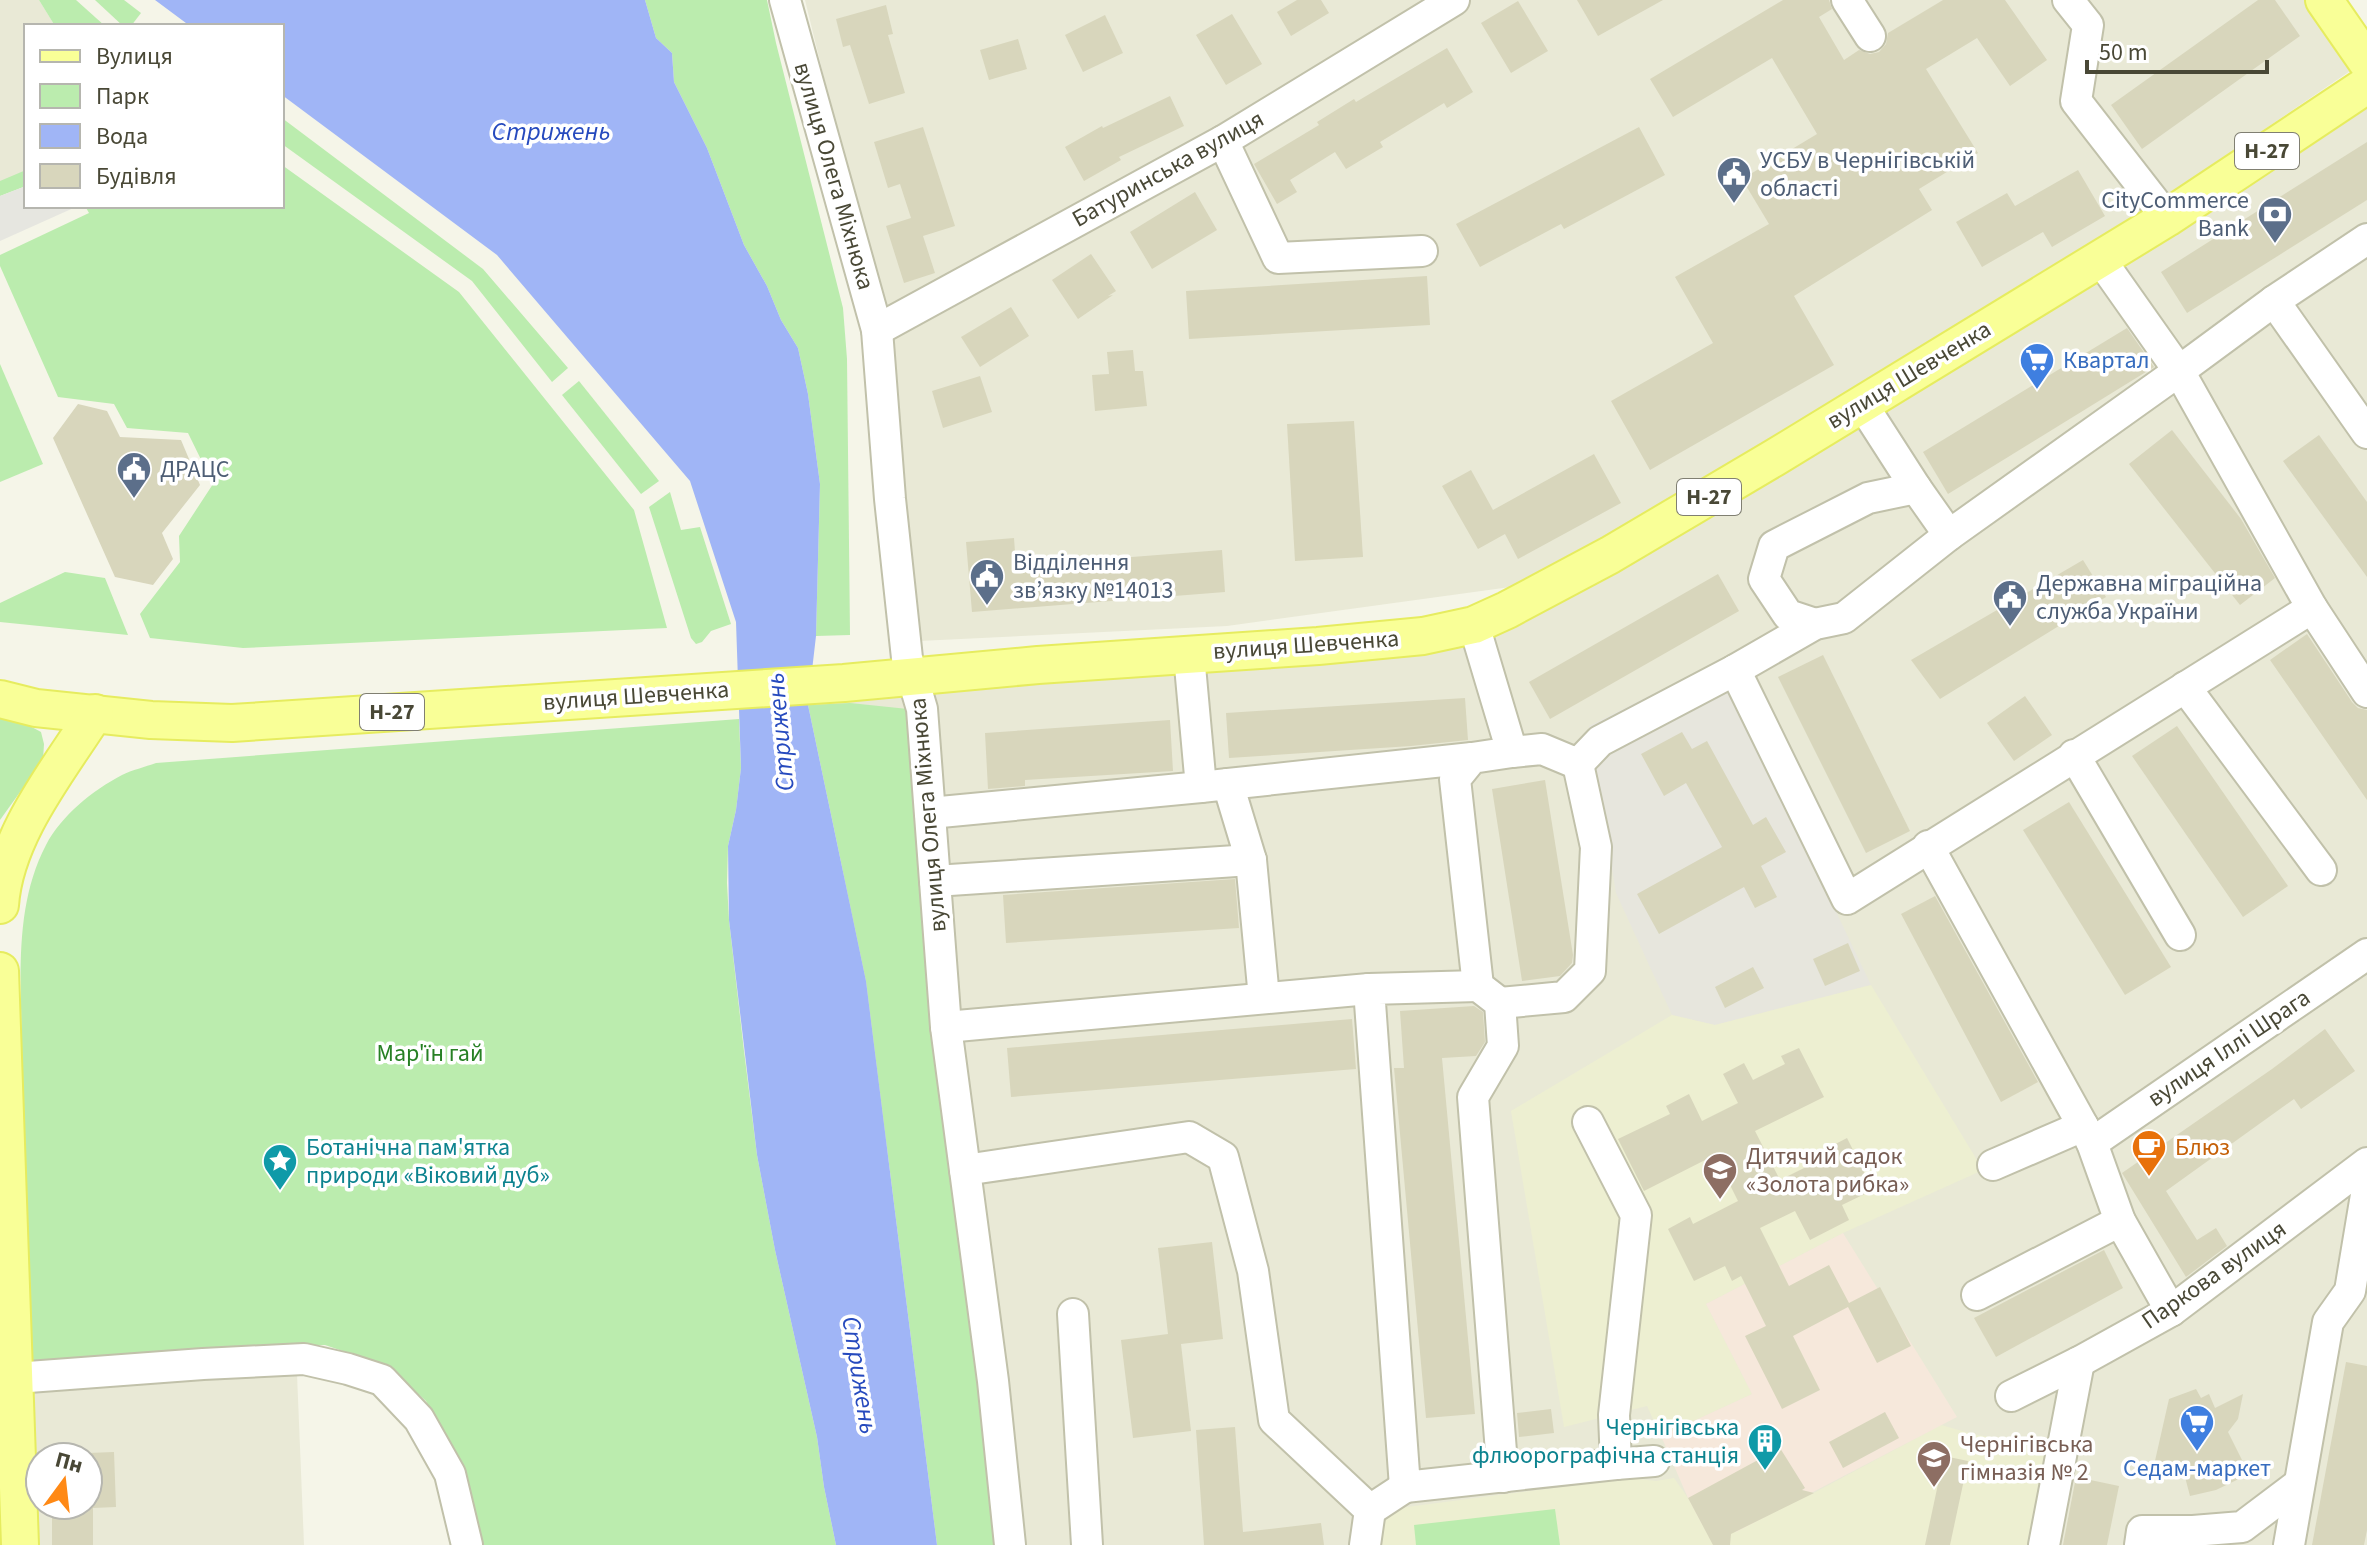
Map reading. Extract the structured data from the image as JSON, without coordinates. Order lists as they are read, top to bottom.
{
  "streets": {
    "main road": ["Н-27", "вулиця Шевченка"],
    "street": [
      "Батуринська вулиця",
      "вулиця Олега Міхнюка",
      "вулиця Іллі Шрага",
      "Паркова вулиця"
    ]
  },
  "crossings": [
    ["Н-27", "вулиця Шевченка"],
    ["Батуринська вулиця", "вулиця Олега Міхнюка"],
    ["вулиця Олега Міхнюка", "вулиця Шевченка"]
  ],
  "water": ["Стрижень"],
  "parks": ["Мар'їн гай"],
  "places": {
    "public building": [
      "УСБУ в Чернігівській області",
      "ДРАЦС",
      "Відділення зв’язку №14013",
      "Державна міграційна служба України"
    ],
    "bank": ["CityCommerce Bank"],
    "supermarket": ["Квартал", "Седам-маркет"],
    "cafe": ["Блюз"],
    "place": ["Ботанічна пам'ятка природи «Віковий дуб»"],
    "school or university": ["Дитячий садок «Золота рибка»", "Чернігівська гімназія № 2"],
    "building": ["Чернігівська флюорографічна станція"]
  },
  "legend": [
    "Вулиця",
    "Парк",
    "Вода",
    "Будівля"
  ],
  "scale_bar": "50 m",
  "north": "top"
}
